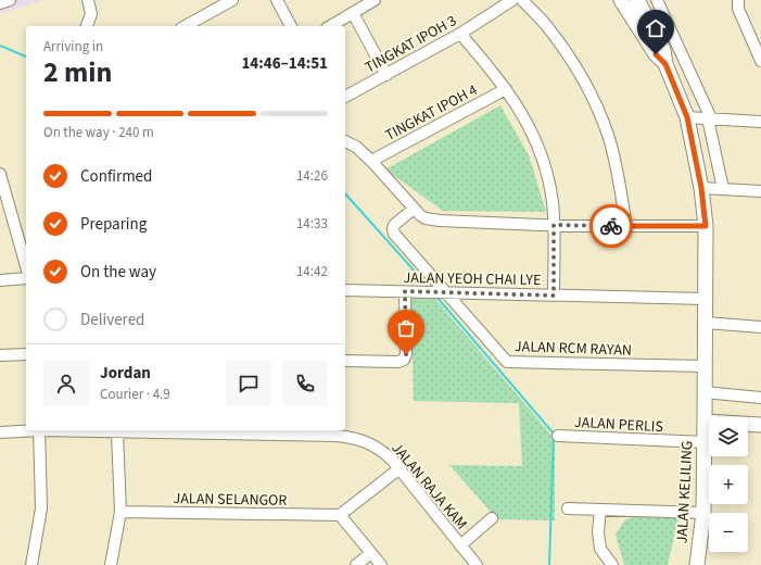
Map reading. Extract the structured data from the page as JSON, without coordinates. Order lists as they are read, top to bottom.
{
  "streets": {
    "main road": ["JALAN KELILING"],
    "street": [
      "TINGKAT IPOH 3",
      "TINGKAT IPOH 4",
      "JALAN YEOH CHAI LYE",
      "JALAN RCM RAYAN",
      "JALAN PERLIS",
      "JALAN RAJA KAM",
      "JALAN SELANGOR"
    ]
  },
  "crossings": [
    ["JALAN YEOH CHAI LYE", "JALAN RCM RAYAN"],
    ["JALAN YEOH CHAI LYE", "JALAN KELILING"],
    ["JALAN RCM RAYAN", "JALAN KELILING"],
    ["JALAN PERLIS", "JALAN KELILING"]
  ],
  "page": {
    "heading": ["2 min", "Arriving in", "14:46–14:51"],
    "panel": ["Jordan", "Courier · 4.9"],
    "bar": "On the way · 240 m",
    "list": [
      ["Confirmed", "14:26"],
      ["Preparing", "14:33"],
      ["On the way", "14:42"],
      "Delivered"
    ],
    "map_buttons": ["+", "−"]
  }
}
